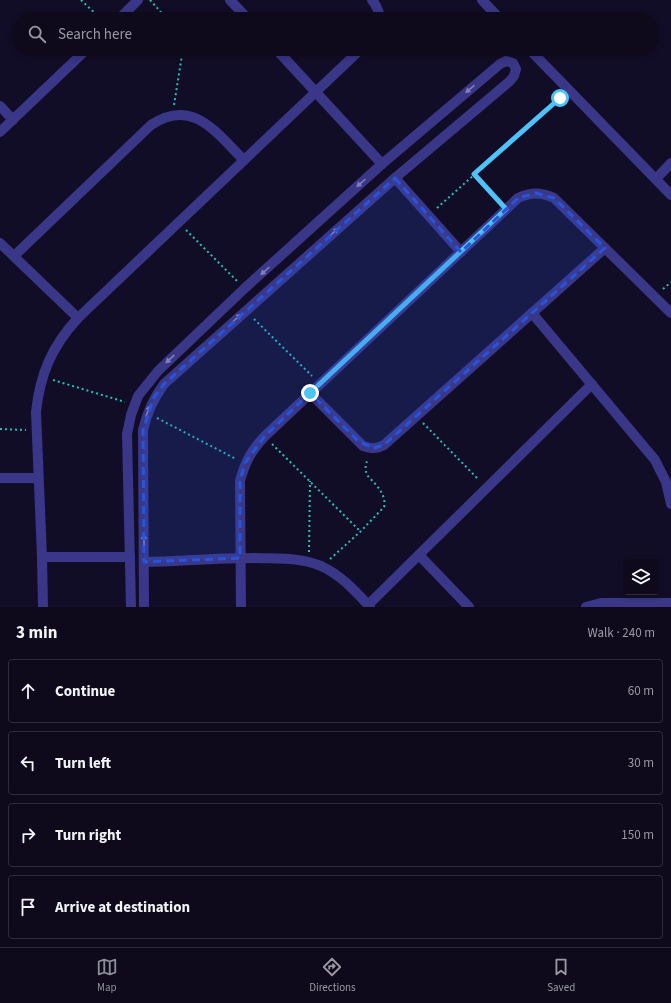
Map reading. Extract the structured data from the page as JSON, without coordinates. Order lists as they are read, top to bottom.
{
  "page": {
    "search": "Search here",
    "heading": ["3 min", "Walk · 240 m"],
    "list": [
      ["Continue", "60 m"],
      ["Turn left", "30 m"],
      ["Turn right", "150 m"],
      "Arrive at destination"
    ],
    "nav": ["Map", "Directions", "Saved"]
  }
}
